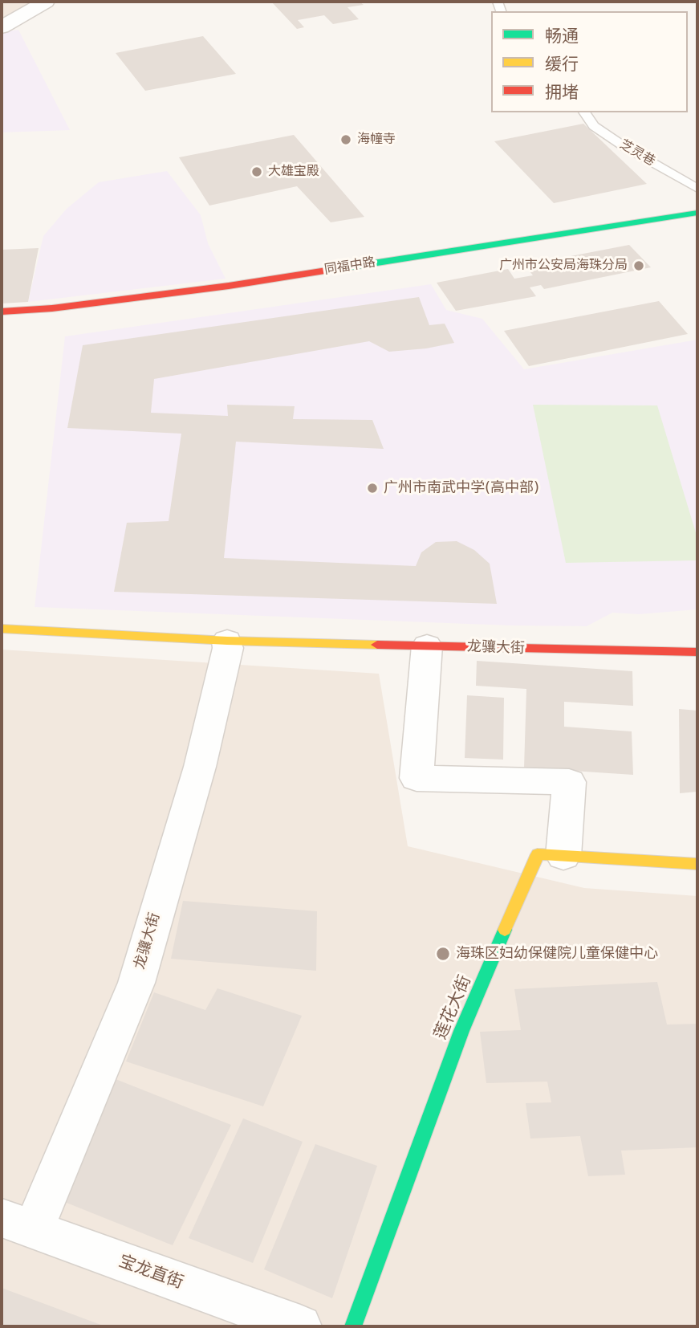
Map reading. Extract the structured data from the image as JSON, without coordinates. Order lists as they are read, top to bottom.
{
  "streets": {
    "street": [
      "同福中路",
      "龙骧大街",
      "莲花大街",
      "宝龙直街"
    ],
    "lane": ["芝灵巷"]
  },
  "crossings": [
    ["龙骧大街", "宝龙直街"]
  ],
  "places": [
    "海幢寺",
    "大雄宝殿",
    "广州市公安局海珠分局",
    "广州市南武中学(高中部)",
    "海珠区妇幼保健院儿童保健中心"
  ],
  "legend": ["畅通", "缓行", "拥堵"]
}
